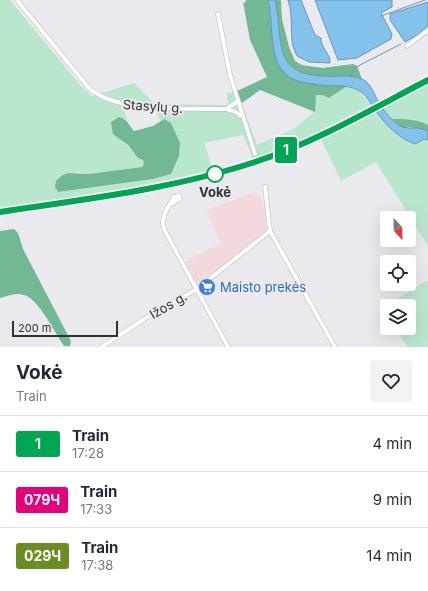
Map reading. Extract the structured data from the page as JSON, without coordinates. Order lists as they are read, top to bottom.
{
  "streets": {
    "street": ["Stasylų g.", "Ižos g."]
  },
  "places": {
    "other": ["Vokė"],
    "supermarket": ["Maisto prekės"]
  },
  "scale_bar": "200 m",
  "north": "bottom",
  "page": {
    "on_map": "1",
    "scale": "200 m",
    "heading": ["Vokė", "Train"],
    "list": [
      {
        "mark": "1",
        "name": "Train",
        "note": "17:28",
        "value": "4 min"
      },
      {
        "mark": "079Ч",
        "name": "Train",
        "note": "17:33",
        "value": "9 min"
      },
      {
        "mark": "029Ч",
        "name": "Train",
        "note": "17:38",
        "value": "14 min"
      }
    ]
  }
}
